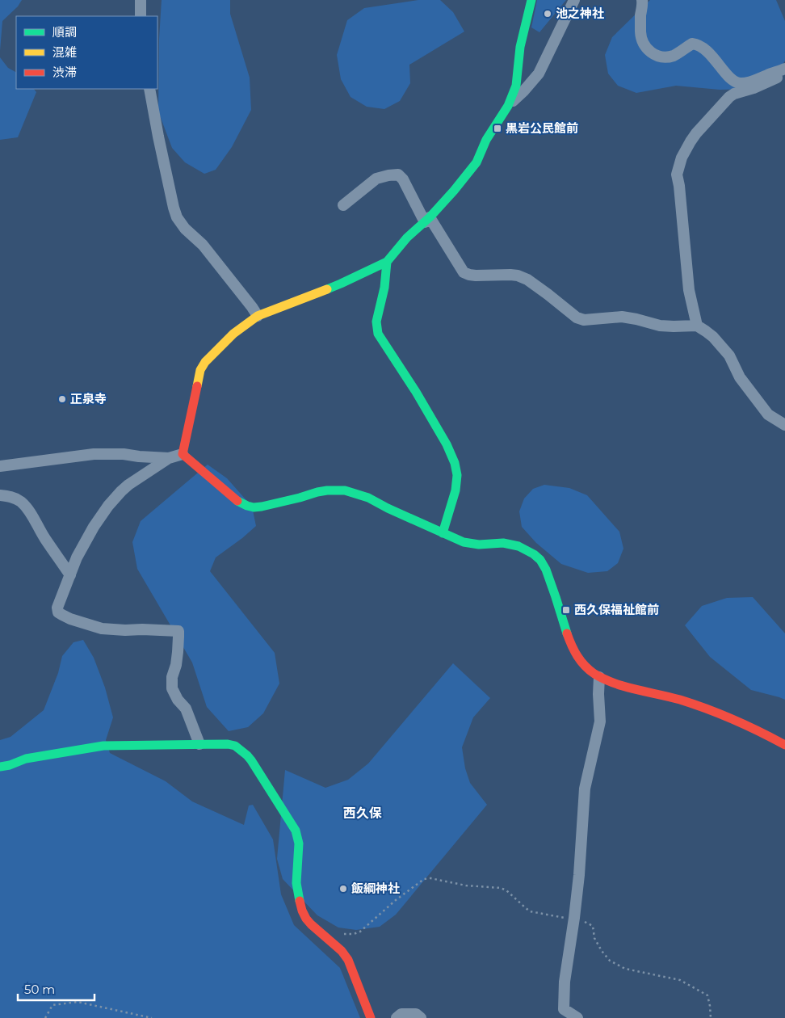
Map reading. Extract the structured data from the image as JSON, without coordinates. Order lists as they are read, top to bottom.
{
  "districts": ["西久保"],
  "places": {
    "other": ["池之神社", "正泉寺", "飯綱神社"],
    "transit": ["黒岩公民館前", "西久保福祉館前"]
  },
  "legend": ["順調", "混雑", "渋滞"],
  "scale_bar": "50 m"
}
